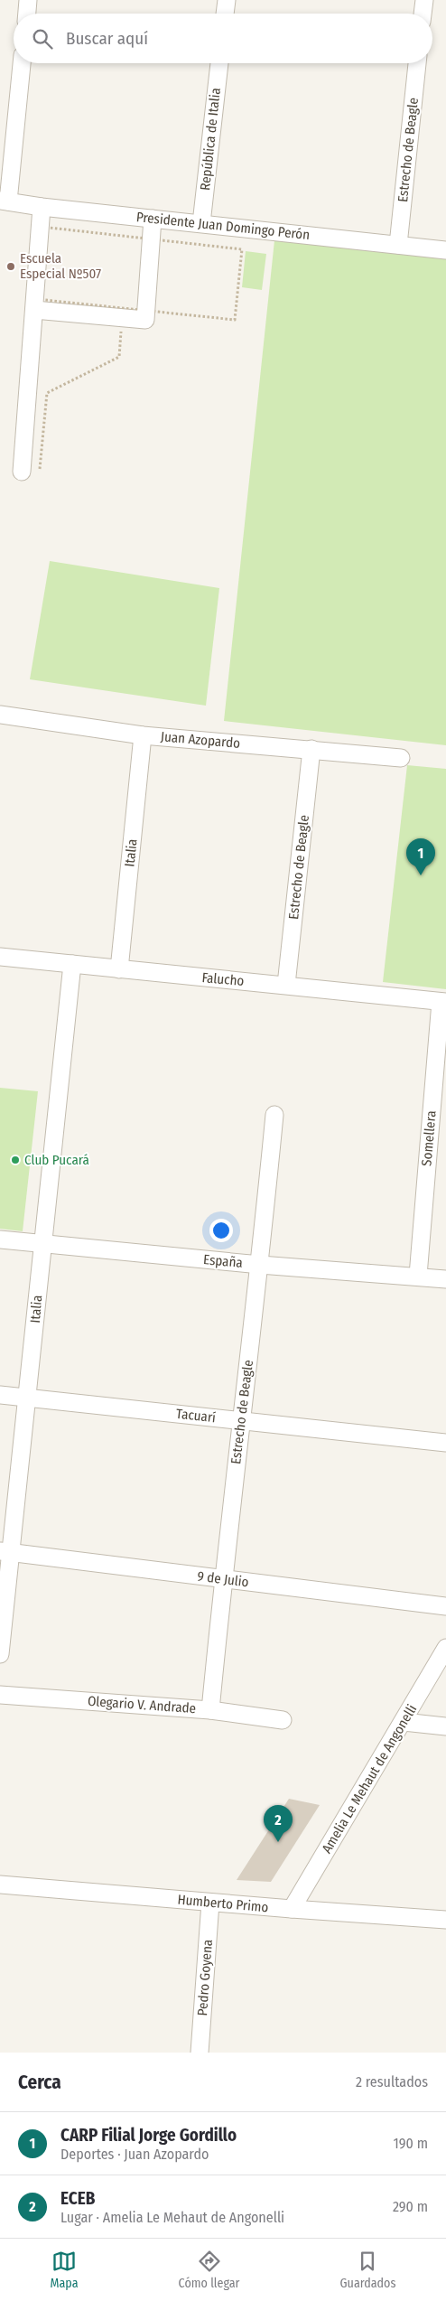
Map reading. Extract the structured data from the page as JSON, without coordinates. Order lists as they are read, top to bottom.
{
  "streets": {
    "street": [
      "República de Italia",
      "Estrecho de Beagle",
      "Presidente Juan Domingo Perón",
      "Juan Azopardo",
      "Italia",
      "Falucho",
      "Somellera",
      "España",
      "Tacuarí",
      "9 de Julio",
      "Olegario V. Andrade",
      "Amelia Le Mehaut de Angonelli",
      "Humberto Primo",
      "Pedro Goyena"
    ]
  },
  "crossings": [
    ["República de Italia", "Presidente Juan Domingo Perón"],
    ["Estrecho de Beagle", "Presidente Juan Domingo Perón"],
    ["Estrecho de Beagle", "Juan Azopardo"],
    ["Estrecho de Beagle", "Falucho"],
    ["Estrecho de Beagle", "España"],
    ["Estrecho de Beagle", "Tacuarí"],
    ["Estrecho de Beagle", "9 de Julio"],
    ["Estrecho de Beagle", "Olegario V. Andrade"],
    ["Juan Azopardo", "Italia"],
    ["Italia", "Falucho"],
    ["Italia", "España"],
    ["Italia", "Tacuarí"],
    ["Italia", "9 de Julio"],
    ["Falucho", "Somellera"],
    ["Somellera", "España"],
    ["Amelia Le Mehaut de Angonelli", "Humberto Primo"],
    ["Humberto Primo", "Pedro Goyena"]
  ],
  "places": ["Escuela Especial Nº507", "Club Pucará"],
  "page": {
    "search": "Buscar aquí",
    "pins": ["1", "2"],
    "heading": ["Cerca", "2 resultados"],
    "list": [
      {
        "mark": "1",
        "name": "CARP Filial Jorge Gordillo",
        "note": "Deportes · Juan Azopardo",
        "value": "190 m"
      },
      {
        "mark": "2",
        "name": "ECEB",
        "note": "Lugar · Amelia Le Mehaut de Angonelli",
        "value": "290 m"
      }
    ],
    "nav": ["Mapa", "Cómo llegar", "Guardados"]
  }
}
